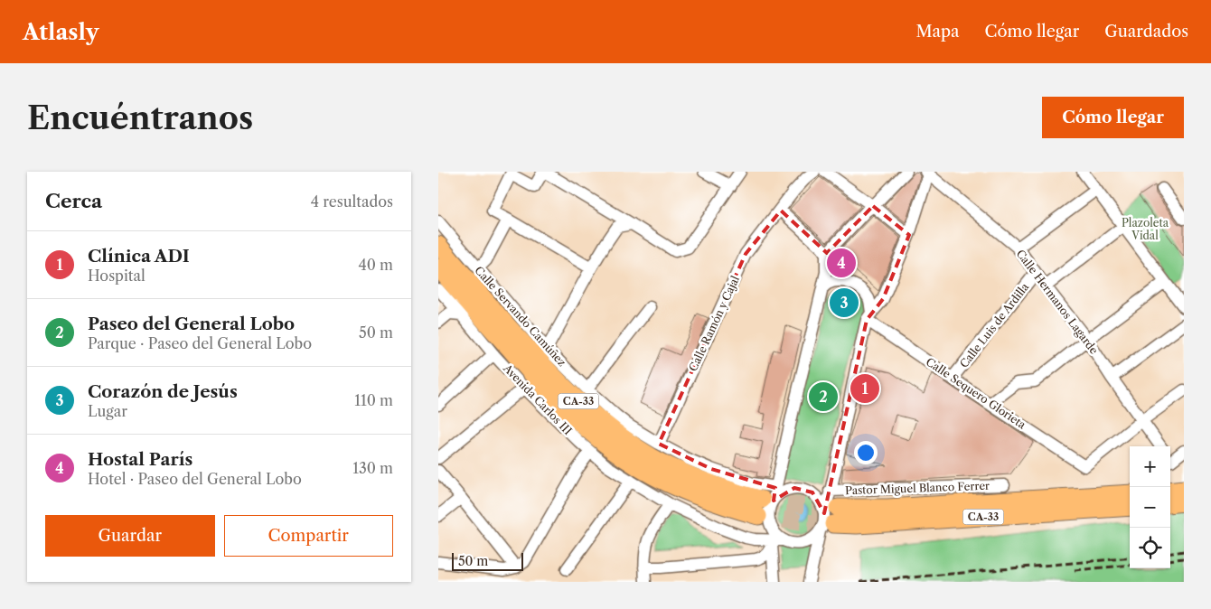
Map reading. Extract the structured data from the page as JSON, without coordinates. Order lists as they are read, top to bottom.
{
  "streets": {
    "highway": ["CA-33"],
    "street": [
      "Calle Hermanos Lagarde",
      "Calle Servando Camúñez",
      "Calle Ramón y Cajal",
      "Calle Luis de Ardilla",
      "Calle Sequero Glorieta",
      "Avenida Carlos III",
      "Pastor Miguel Blanco Ferrer"
    ]
  },
  "crossings": [
    ["Calle Hermanos Lagarde", "Calle Luis de Ardilla"],
    ["Calle Hermanos Lagarde", "Calle Sequero Glorieta"],
    ["Calle Servando Camúñez", "Calle Ramón y Cajal"],
    ["Calle Luis de Ardilla", "Calle Sequero Glorieta"]
  ],
  "parks": ["Plazoleta Vidal"],
  "scale_bar": "50 m",
  "page": {
    "header": "Atlasly",
    "nav": ["Mapa", "Cómo llegar", "Guardados"],
    "buttons": [
      "Cómo llegar",
      ["Guardar", "Compartir"]
    ],
    "title": "Encuéntranos",
    "heading": ["Cerca", "4 resultados"],
    "list": [
      {
        "mark": "1",
        "name": "Clínica ADI",
        "note": "Hospital",
        "value": "40 m"
      },
      {
        "mark": "2",
        "name": "Paseo del General Lobo",
        "note": "Parque · Paseo del General Lobo",
        "value": "50 m"
      },
      {
        "mark": "3",
        "name": "Corazón de Jesús",
        "note": "Lugar",
        "value": "110 m"
      },
      {
        "mark": "4",
        "name": "Hostal París",
        "note": "Hotel · Paseo del General Lobo",
        "value": "130 m"
      }
    ],
    "pins": [
      "4",
      "3",
      "1",
      "2"
    ],
    "map_buttons": ["+", "−"],
    "scale": "50 m"
  }
}
